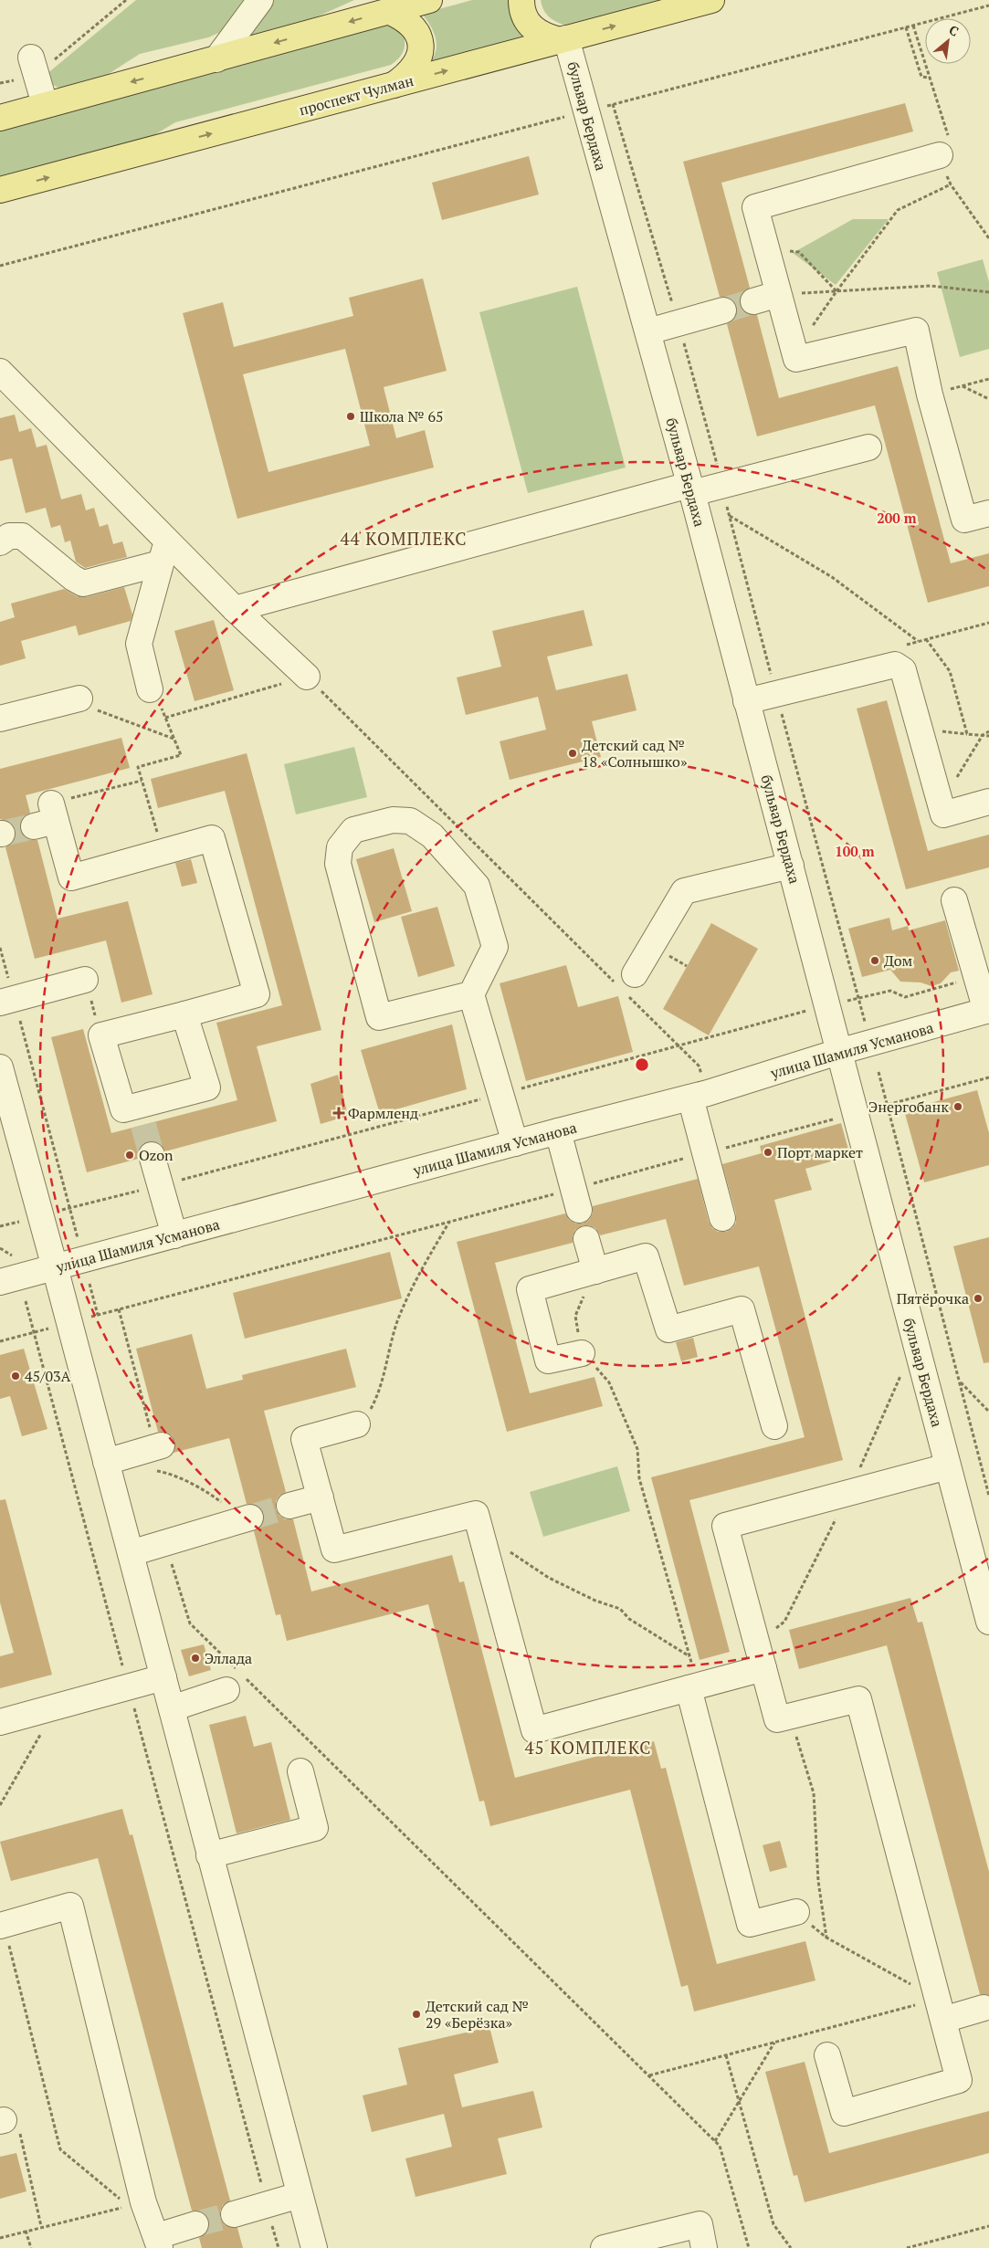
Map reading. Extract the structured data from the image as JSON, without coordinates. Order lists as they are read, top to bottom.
{
  "streets": {
    "main road": ["проспект Чулман"],
    "street": ["бульвар Бердаха", "улица Шамиля Усманова"]
  },
  "crossings": [
    ["проспект Чулман", "бульвар Бердаха"],
    ["бульвар Бердаха", "улица Шамиля Усманова"]
  ],
  "districts": ["44 КОМПЛЕКС", "45 КОМПЛЕКС"],
  "places": {
    "other": [
      "Школа № 65",
      "Детский сад № 18 «Солнышко»",
      "Дом",
      "Энергобанк",
      "Порт маркет",
      "Ozon",
      "Пятёрочка",
      "45/03А",
      "Эллада",
      "Детский сад № 29 «Берёзка»"
    ],
    "health": ["Фармленд"]
  },
  "north": "top right",
  "rings": ["200 m", "100 m"]
}
